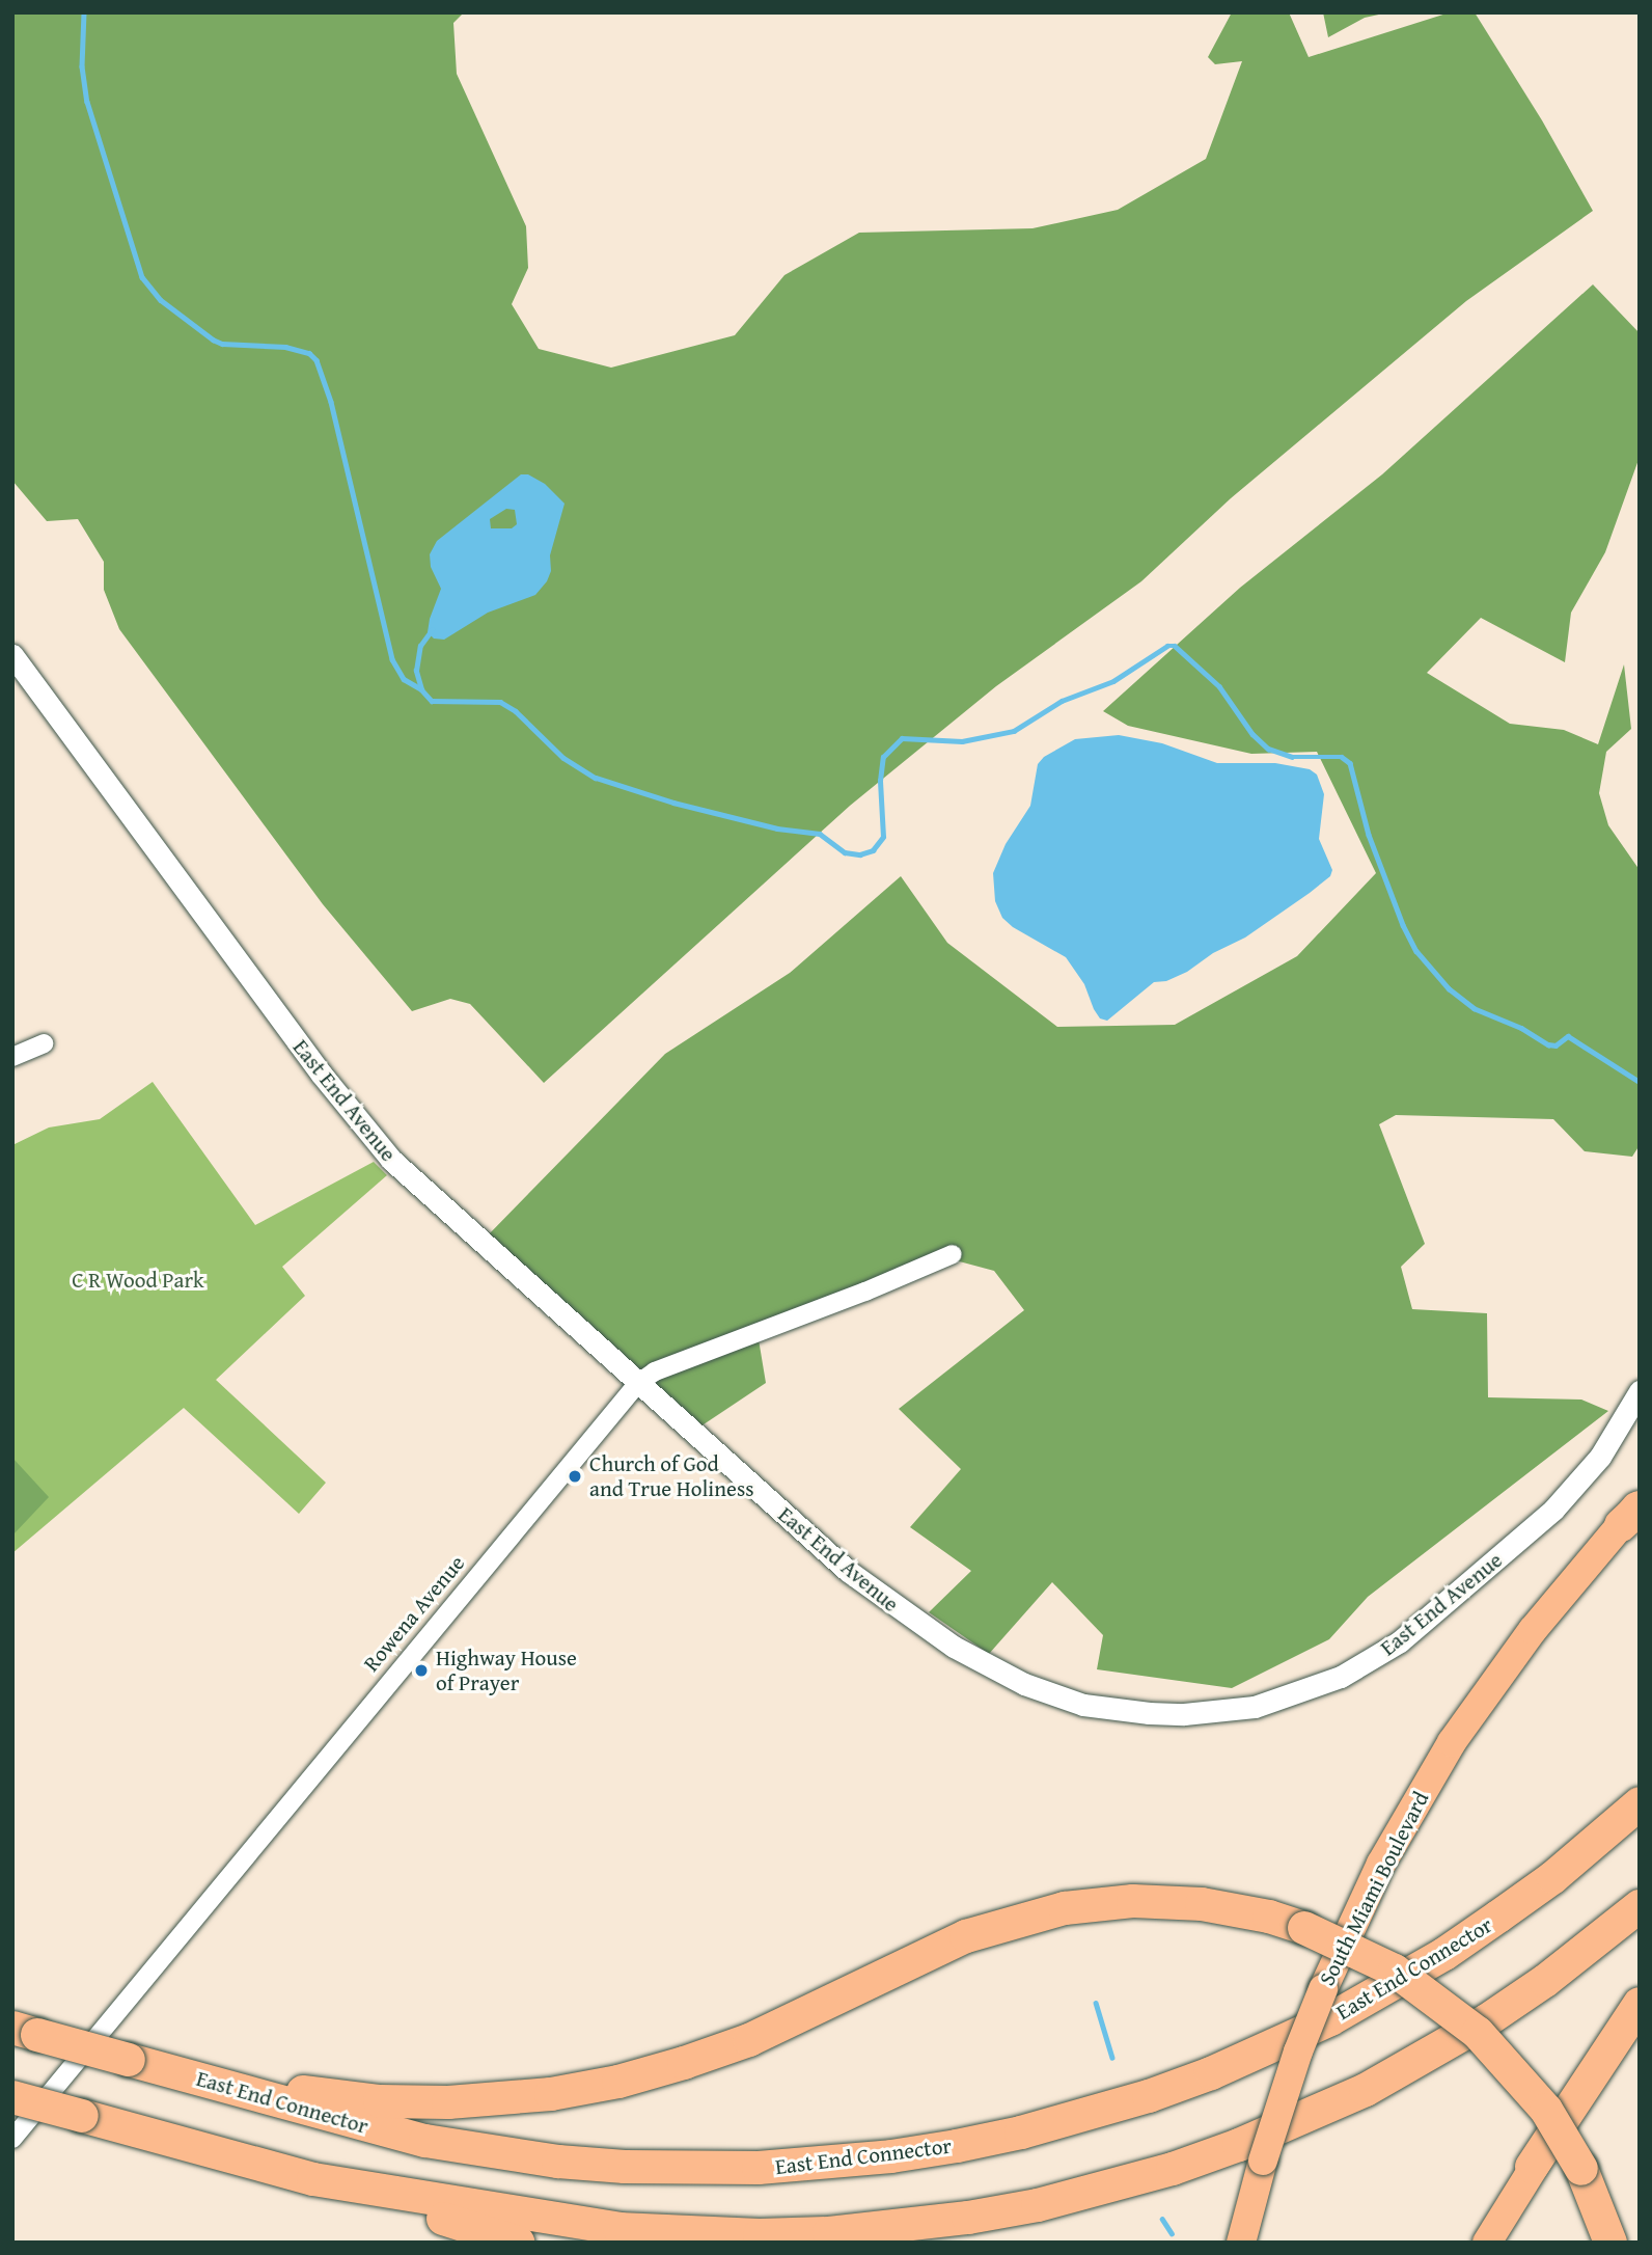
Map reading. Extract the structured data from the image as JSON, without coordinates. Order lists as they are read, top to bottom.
{
  "streets": {
    "highway": ["South Miami Boulevard", "East End Connector"],
    "street": ["East End Avenue", "Rowena Avenue"]
  },
  "crossings": [
    ["East End Avenue", "Rowena Avenue"]
  ],
  "parks": ["C R Wood Park"],
  "places": ["Church of God and True Holiness", "Highway House of Prayer"]
}
